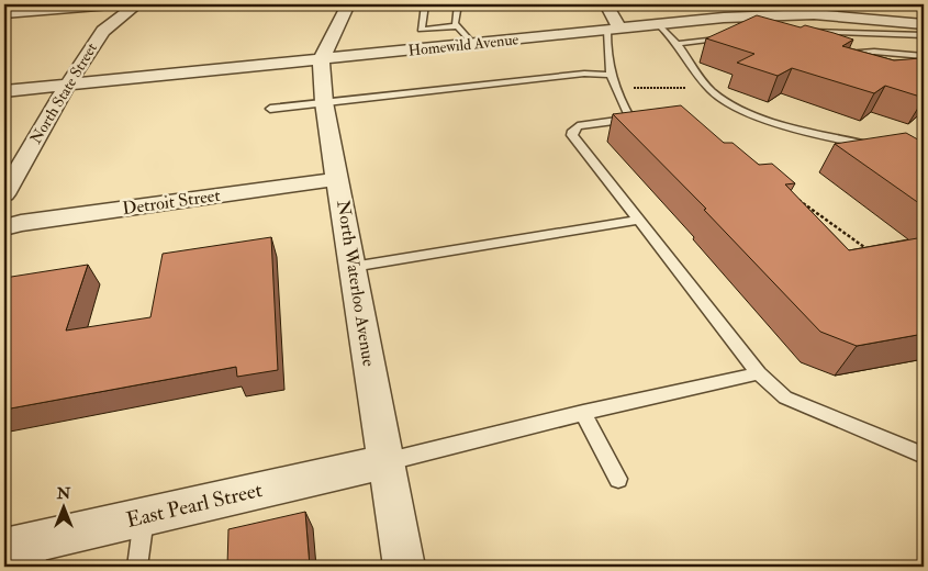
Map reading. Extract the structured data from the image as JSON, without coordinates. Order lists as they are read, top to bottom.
{
  "streets": {
    "street": [
      "Homewild Avenue",
      "North State Street",
      "Detroit Street",
      "North Waterloo Avenue",
      "East Pearl Street"
    ]
  },
  "crossings": [
    ["Homewild Avenue", "North State Street"],
    ["Homewild Avenue", "North Waterloo Avenue"],
    ["Detroit Street", "North Waterloo Avenue"],
    ["North Waterloo Avenue", "East Pearl Street"]
  ],
  "north": "top"
}
